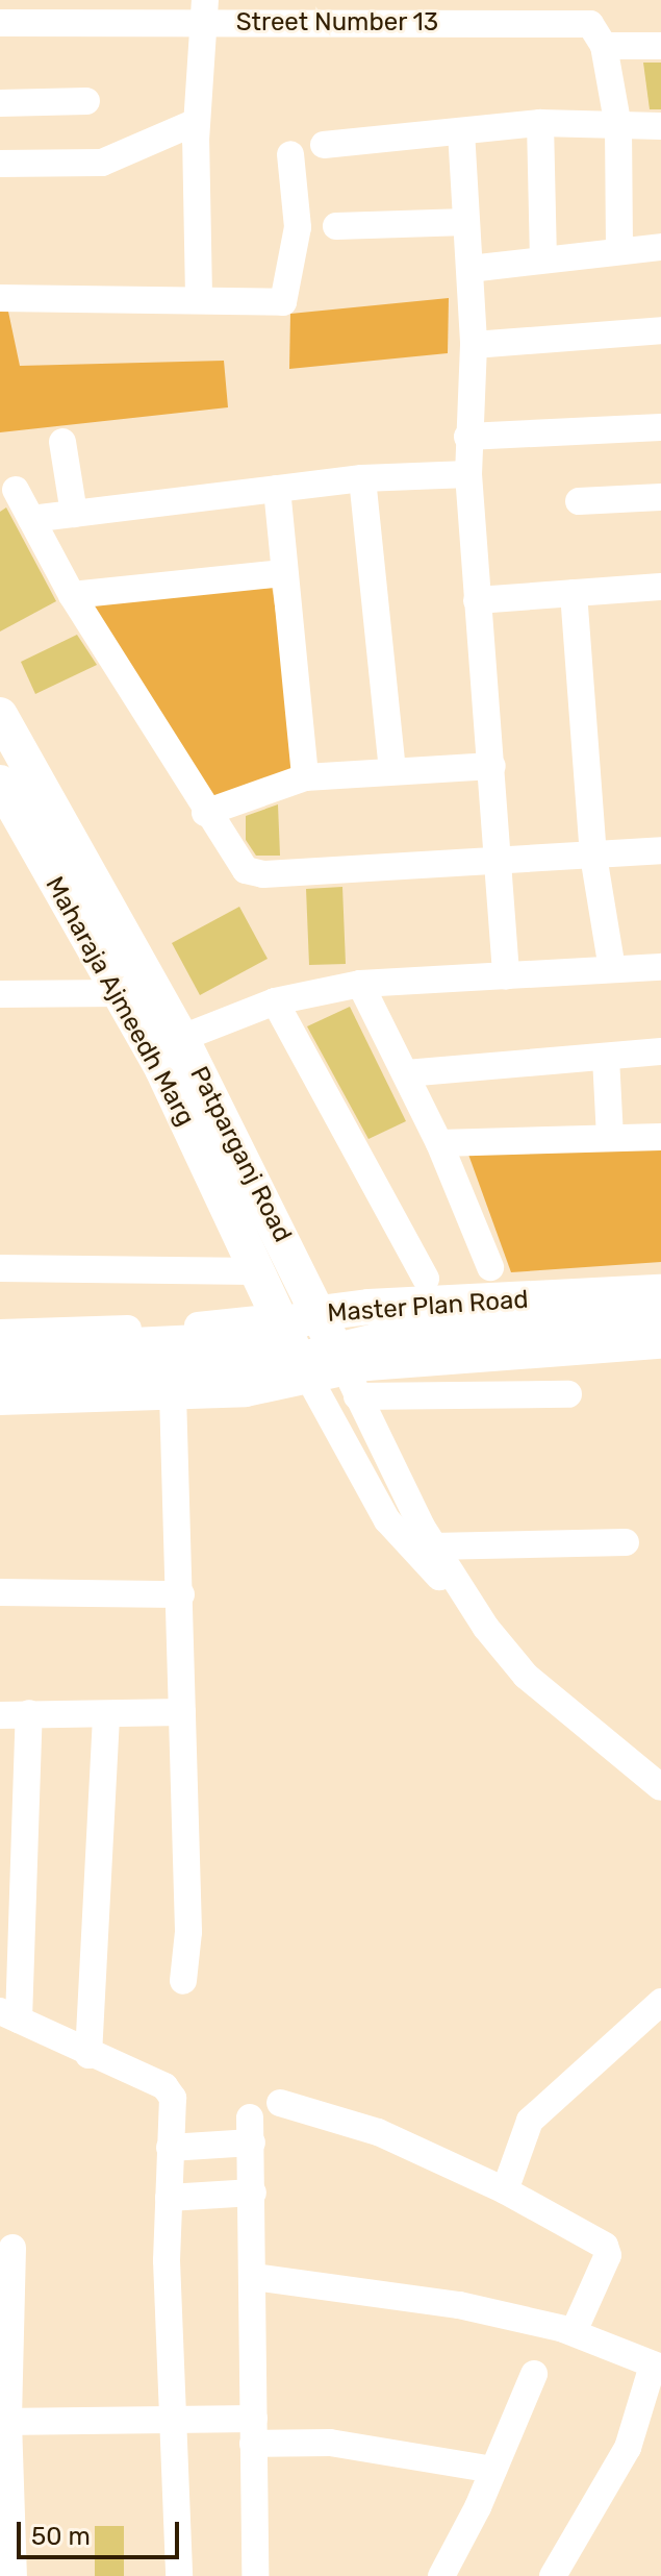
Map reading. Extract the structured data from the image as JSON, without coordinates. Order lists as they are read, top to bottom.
{
  "streets": {
    "main road": ["Maharaja Ajmeedh Marg", "Patparganj Road", "Master Plan Road"],
    "street": ["Street Number 13"]
  },
  "crossings": [
    ["Maharaja Ajmeedh Marg", "Patparganj Road"],
    ["Maharaja Ajmeedh Marg", "Master Plan Road"],
    ["Patparganj Road", "Master Plan Road"]
  ],
  "scale_bar": "50 m"
}
